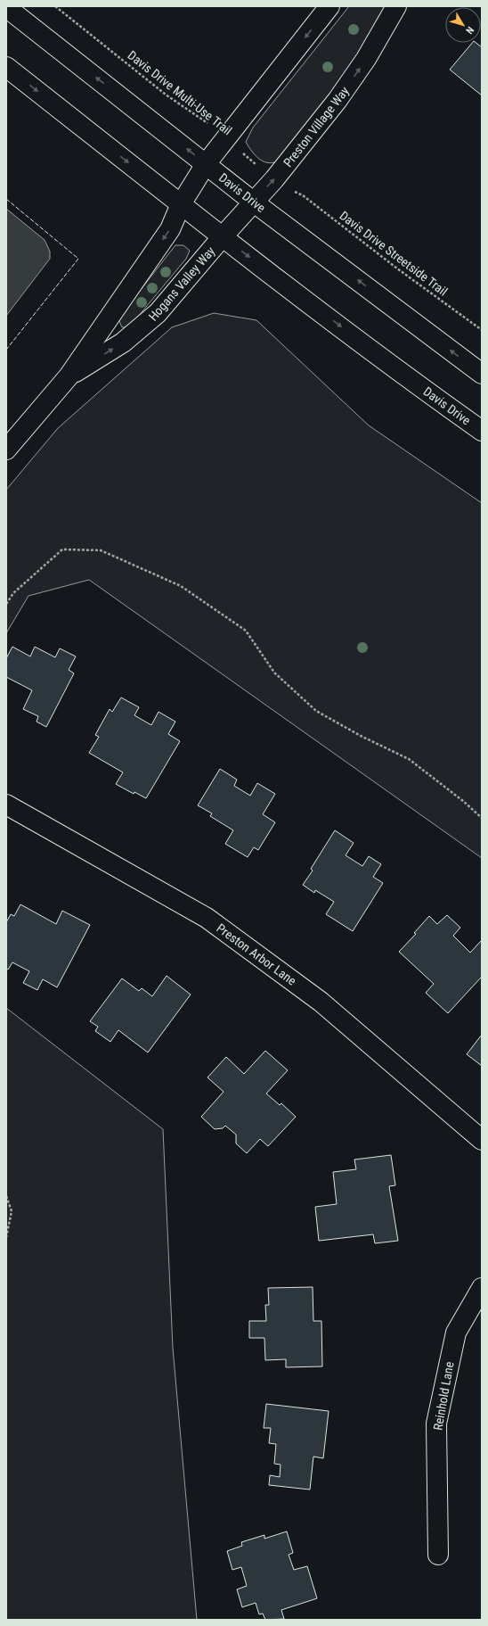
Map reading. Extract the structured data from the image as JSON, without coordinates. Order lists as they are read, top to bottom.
{
  "streets": {
    "street": [
      "Preston Village Way",
      "Davis Drive",
      "Hogans Valley Way",
      "Preston Arbor Lane",
      "Reinhold Lane"
    ],
    "path": ["Davis Drive Multi-Use Trail", "Davis Drive Streetside Trail"]
  },
  "crossings": [
    ["Davis Drive Multi-Use Trail", "Preston Village Way"],
    ["Davis Drive Multi-Use Trail", "Davis Drive Streetside Trail"],
    ["Preston Village Way", "Davis Drive"],
    ["Preston Village Way", "Hogans Valley Way"],
    ["Davis Drive", "Hogans Valley Way"]
  ],
  "north": "bottom right"
}
